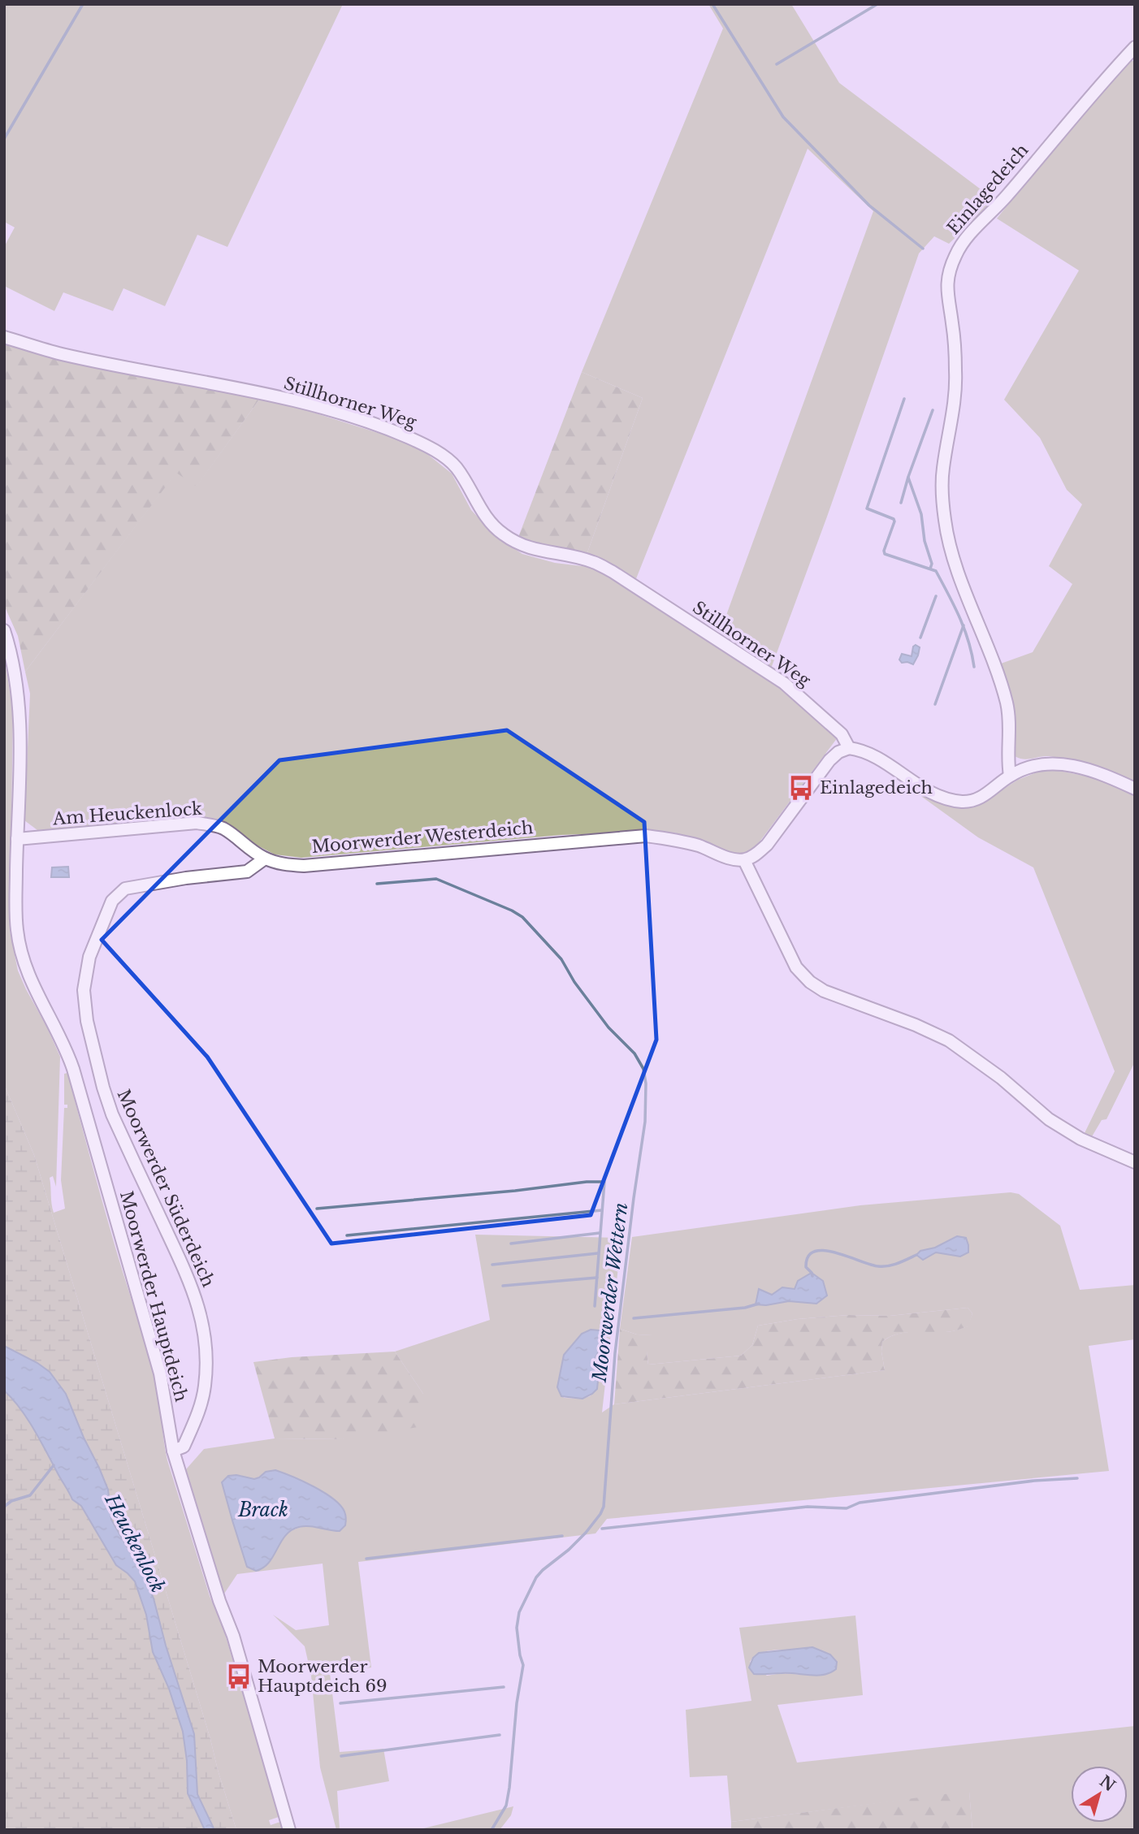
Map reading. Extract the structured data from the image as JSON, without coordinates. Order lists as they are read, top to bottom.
{
  "streets": {
    "street": [
      "Einlagedeich",
      "Stillhorner Weg",
      "Am Heuckenlock",
      "Moorwerder Westerdeich",
      "Moorwerder Süderdeich",
      "Moorwerder Hauptdeich"
    ]
  },
  "crossings": [
    ["Am Heuckenlock", "Moorwerder Westerdeich"],
    ["Am Heuckenlock", "Moorwerder Süderdeich"],
    ["Am Heuckenlock", "Moorwerder Hauptdeich"],
    ["Moorwerder Westerdeich", "Moorwerder Süderdeich"],
    ["Moorwerder Süderdeich", "Moorwerder Hauptdeich"]
  ],
  "water": ["Moorwerder Wettern", "Brack", "Heuckenlock"],
  "places": {
    "bus stop": ["Einlagedeich", "Moorwerder Hauptdeich 69"]
  },
  "north": "top right"
}
